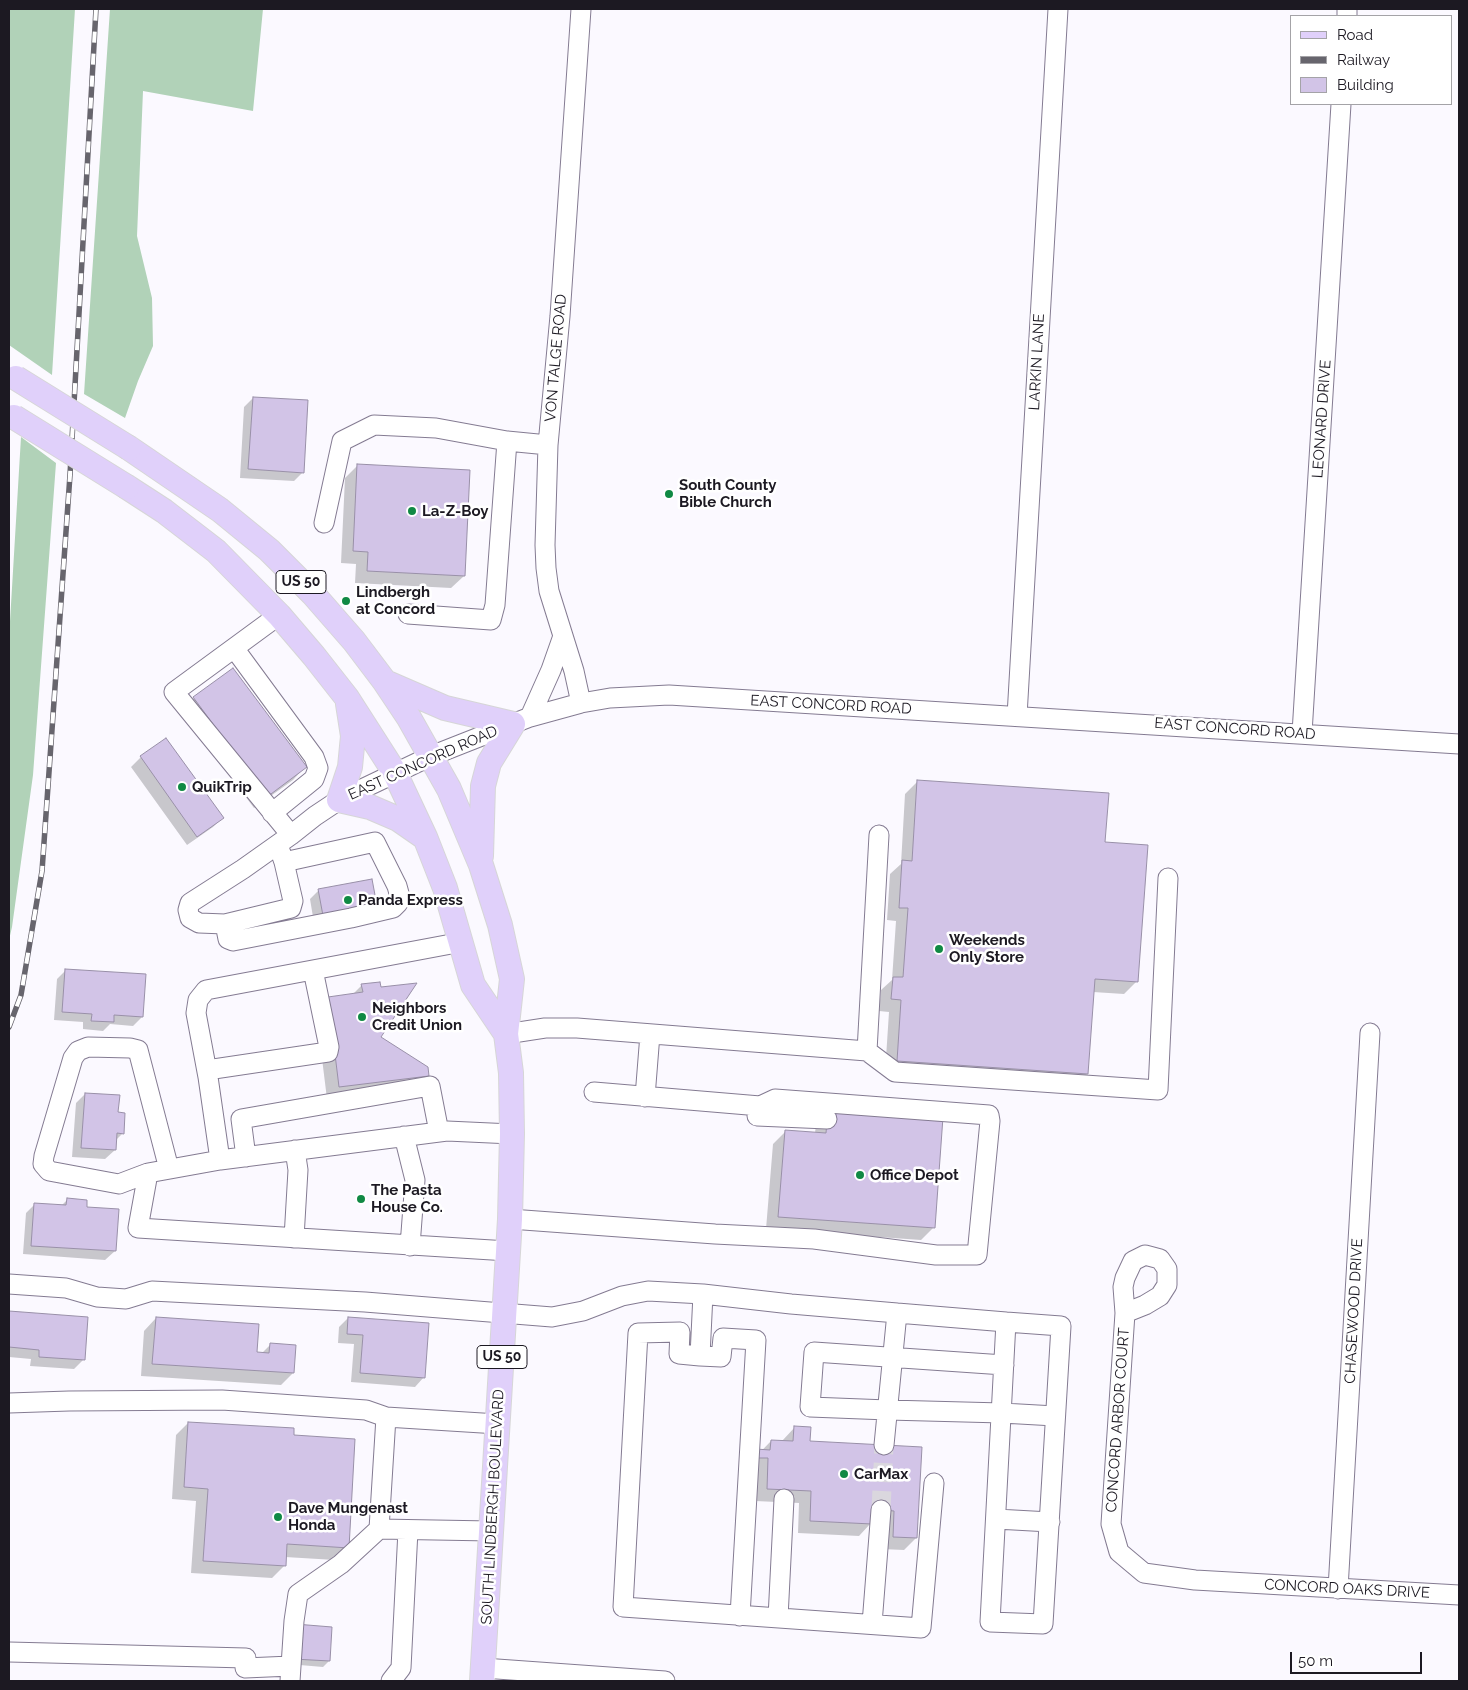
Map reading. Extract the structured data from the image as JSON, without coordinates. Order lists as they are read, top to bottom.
{
  "streets": {
    "main road": ["US 50", "SOUTH LINDBERGH BOULEVARD"],
    "street": [
      "VON TALGE ROAD",
      "LARKIN LANE",
      "LEONARD DRIVE",
      "EAST CONCORD ROAD",
      "CHASEWOOD DRIVE",
      "CONCORD ARBOR COURT",
      "CONCORD OAKS DRIVE"
    ]
  },
  "crossings": [
    ["VON TALGE ROAD", "EAST CONCORD ROAD"],
    ["LARKIN LANE", "EAST CONCORD ROAD"],
    ["LEONARD DRIVE", "EAST CONCORD ROAD"],
    ["EAST CONCORD ROAD", "SOUTH LINDBERGH BOULEVARD"],
    ["CHASEWOOD DRIVE", "CONCORD OAKS DRIVE"],
    ["CONCORD ARBOR COURT", "CONCORD OAKS DRIVE"]
  ],
  "places": [
    "South County Bible Church",
    "La-Z-Boy",
    "Lindbergh at Concord",
    "QuikTrip",
    "Panda Express",
    "Weekends Only Store",
    "Neighbors Credit Union",
    "Office Depot",
    "The Pasta House Co.",
    "CarMax",
    "Dave Mungenast Honda"
  ],
  "legend": ["Road", "Railway", "Building"],
  "scale_bar": "50 m"
}
